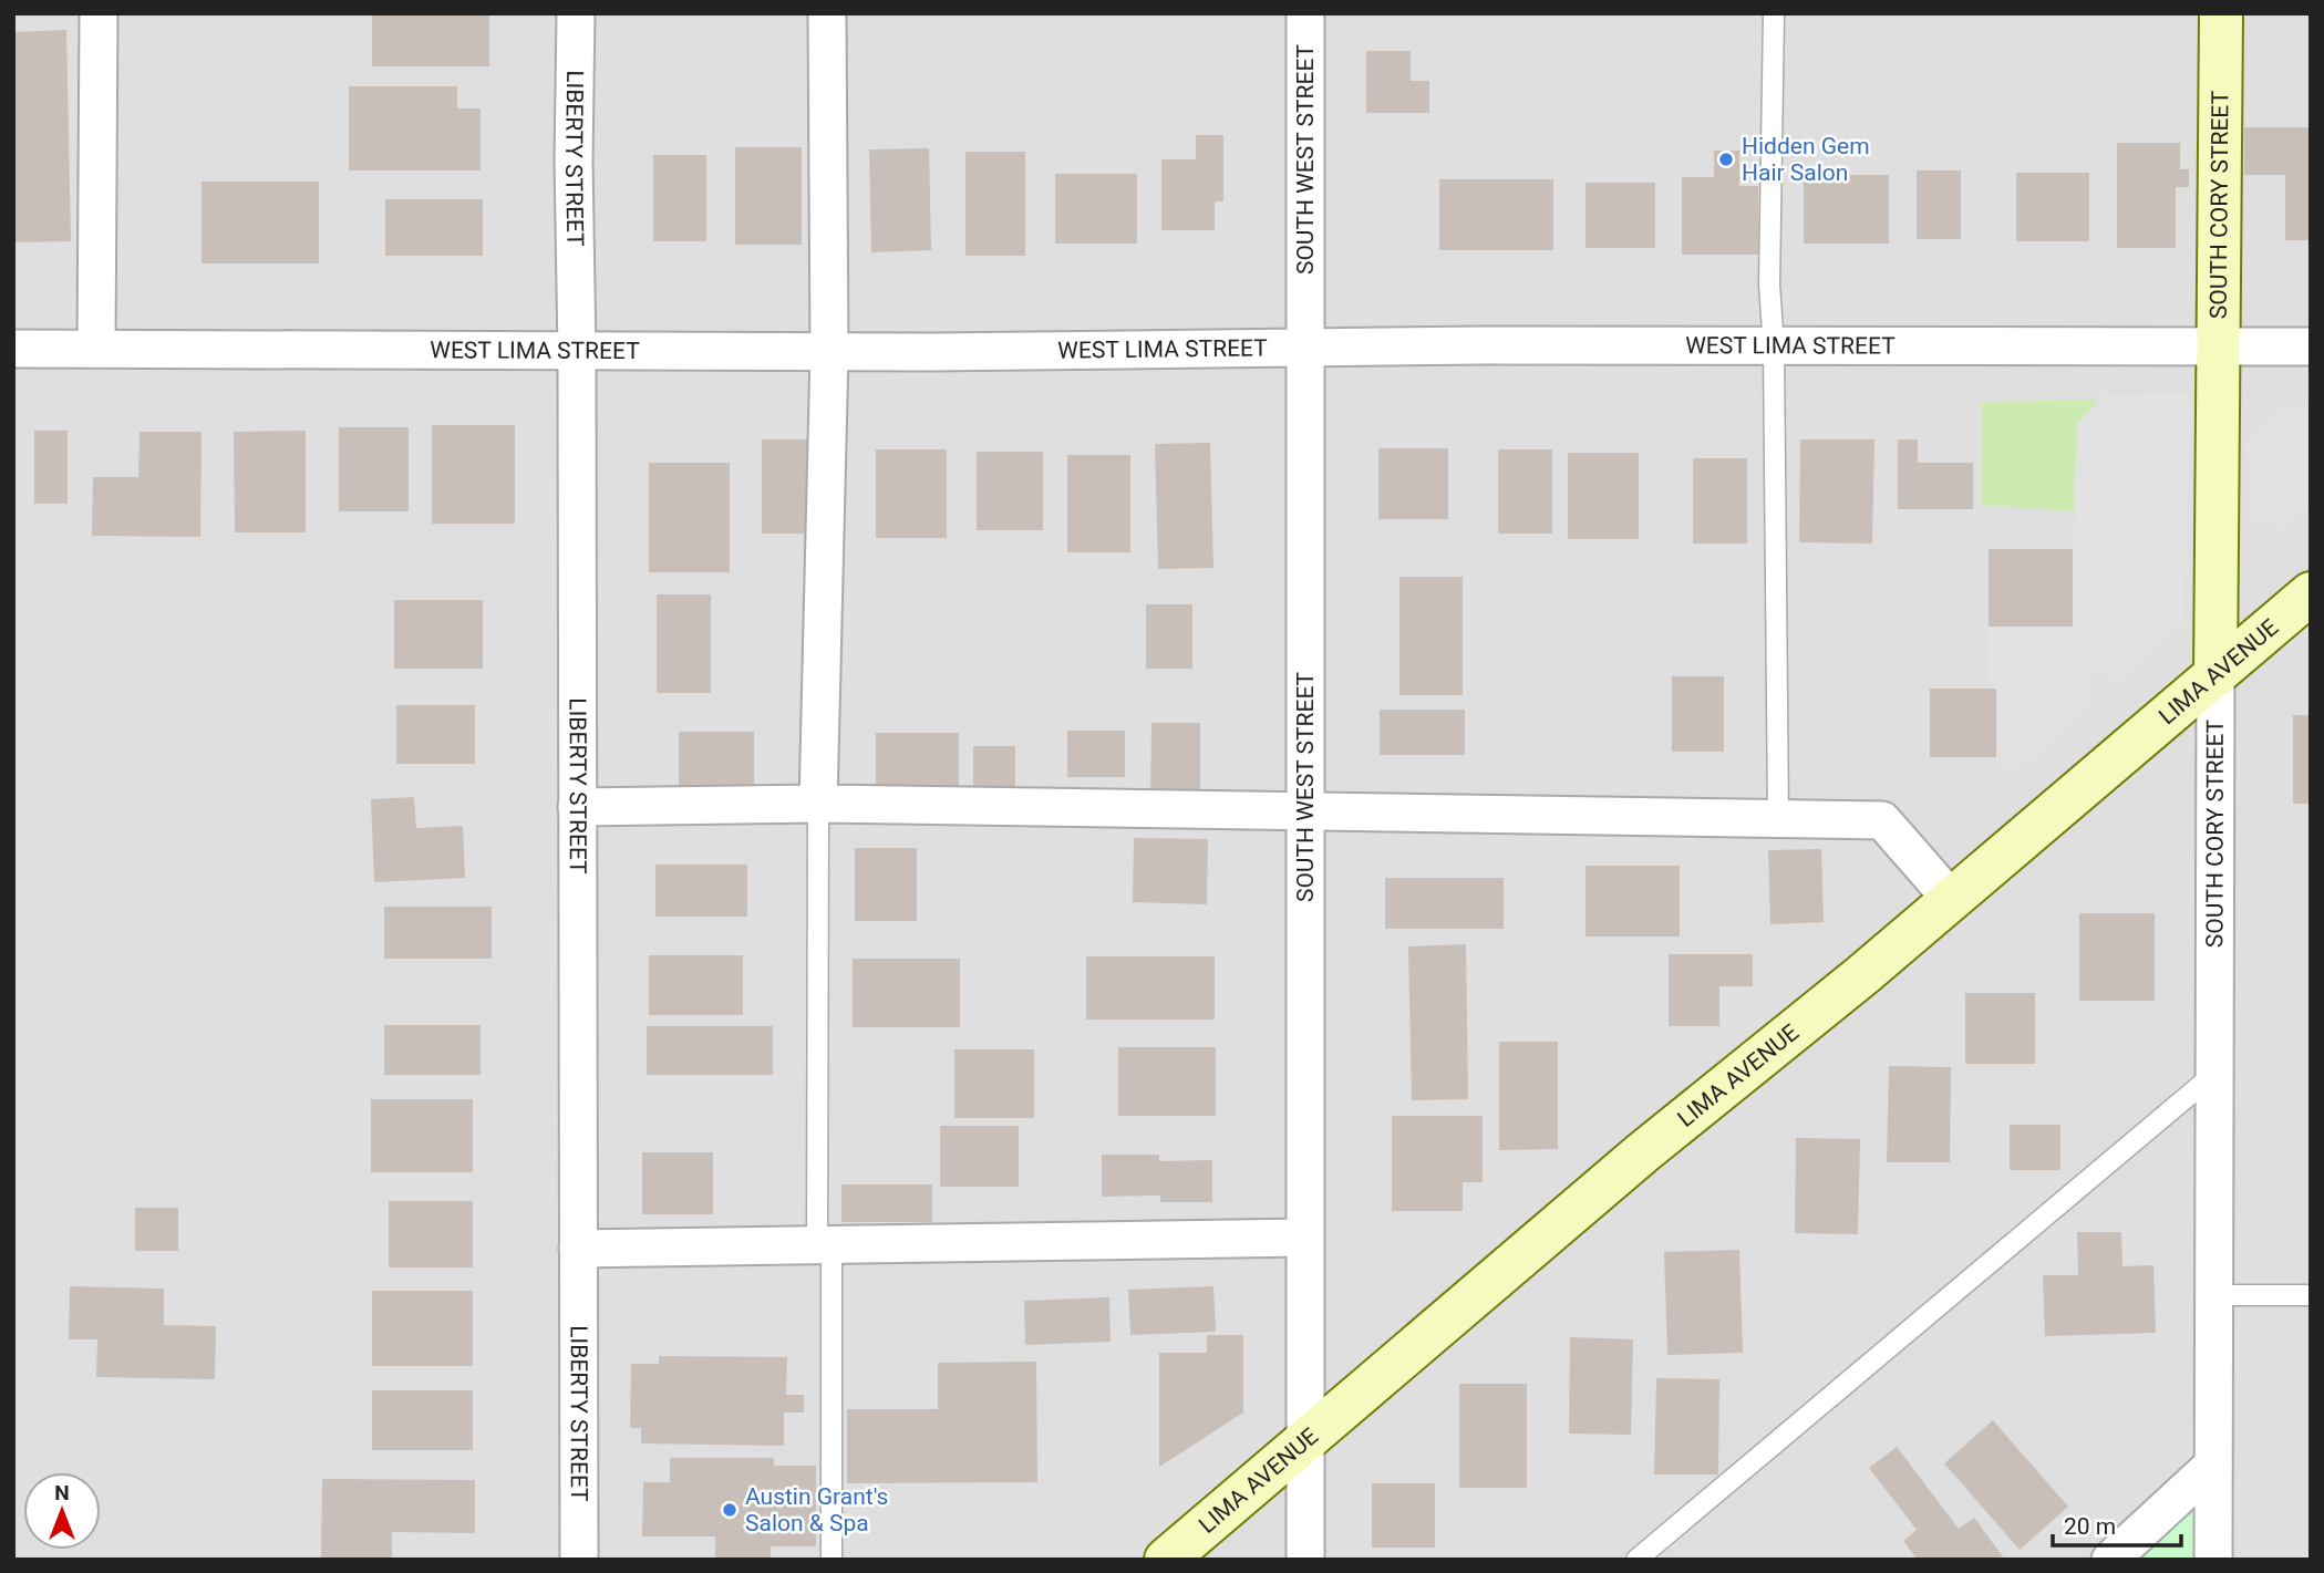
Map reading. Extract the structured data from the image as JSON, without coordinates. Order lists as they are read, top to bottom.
{
  "streets": {
    "main road": ["SOUTH CORY STREET", "LIMA AVENUE"],
    "street": ["LIBERTY STREET", "SOUTH WEST STREET", "WEST LIMA STREET"]
  },
  "crossings": [
    ["LIBERTY STREET", "WEST LIMA STREET"],
    ["SOUTH WEST STREET", "WEST LIMA STREET"],
    ["SOUTH WEST STREET", "LIMA AVENUE"],
    ["SOUTH CORY STREET", "WEST LIMA STREET"],
    ["SOUTH CORY STREET", "LIMA AVENUE"]
  ],
  "places": ["Hidden Gem Hair Salon", "Austin Grant's Salon & Spa"],
  "scale_bar": "20 m",
  "north": "top"
}
